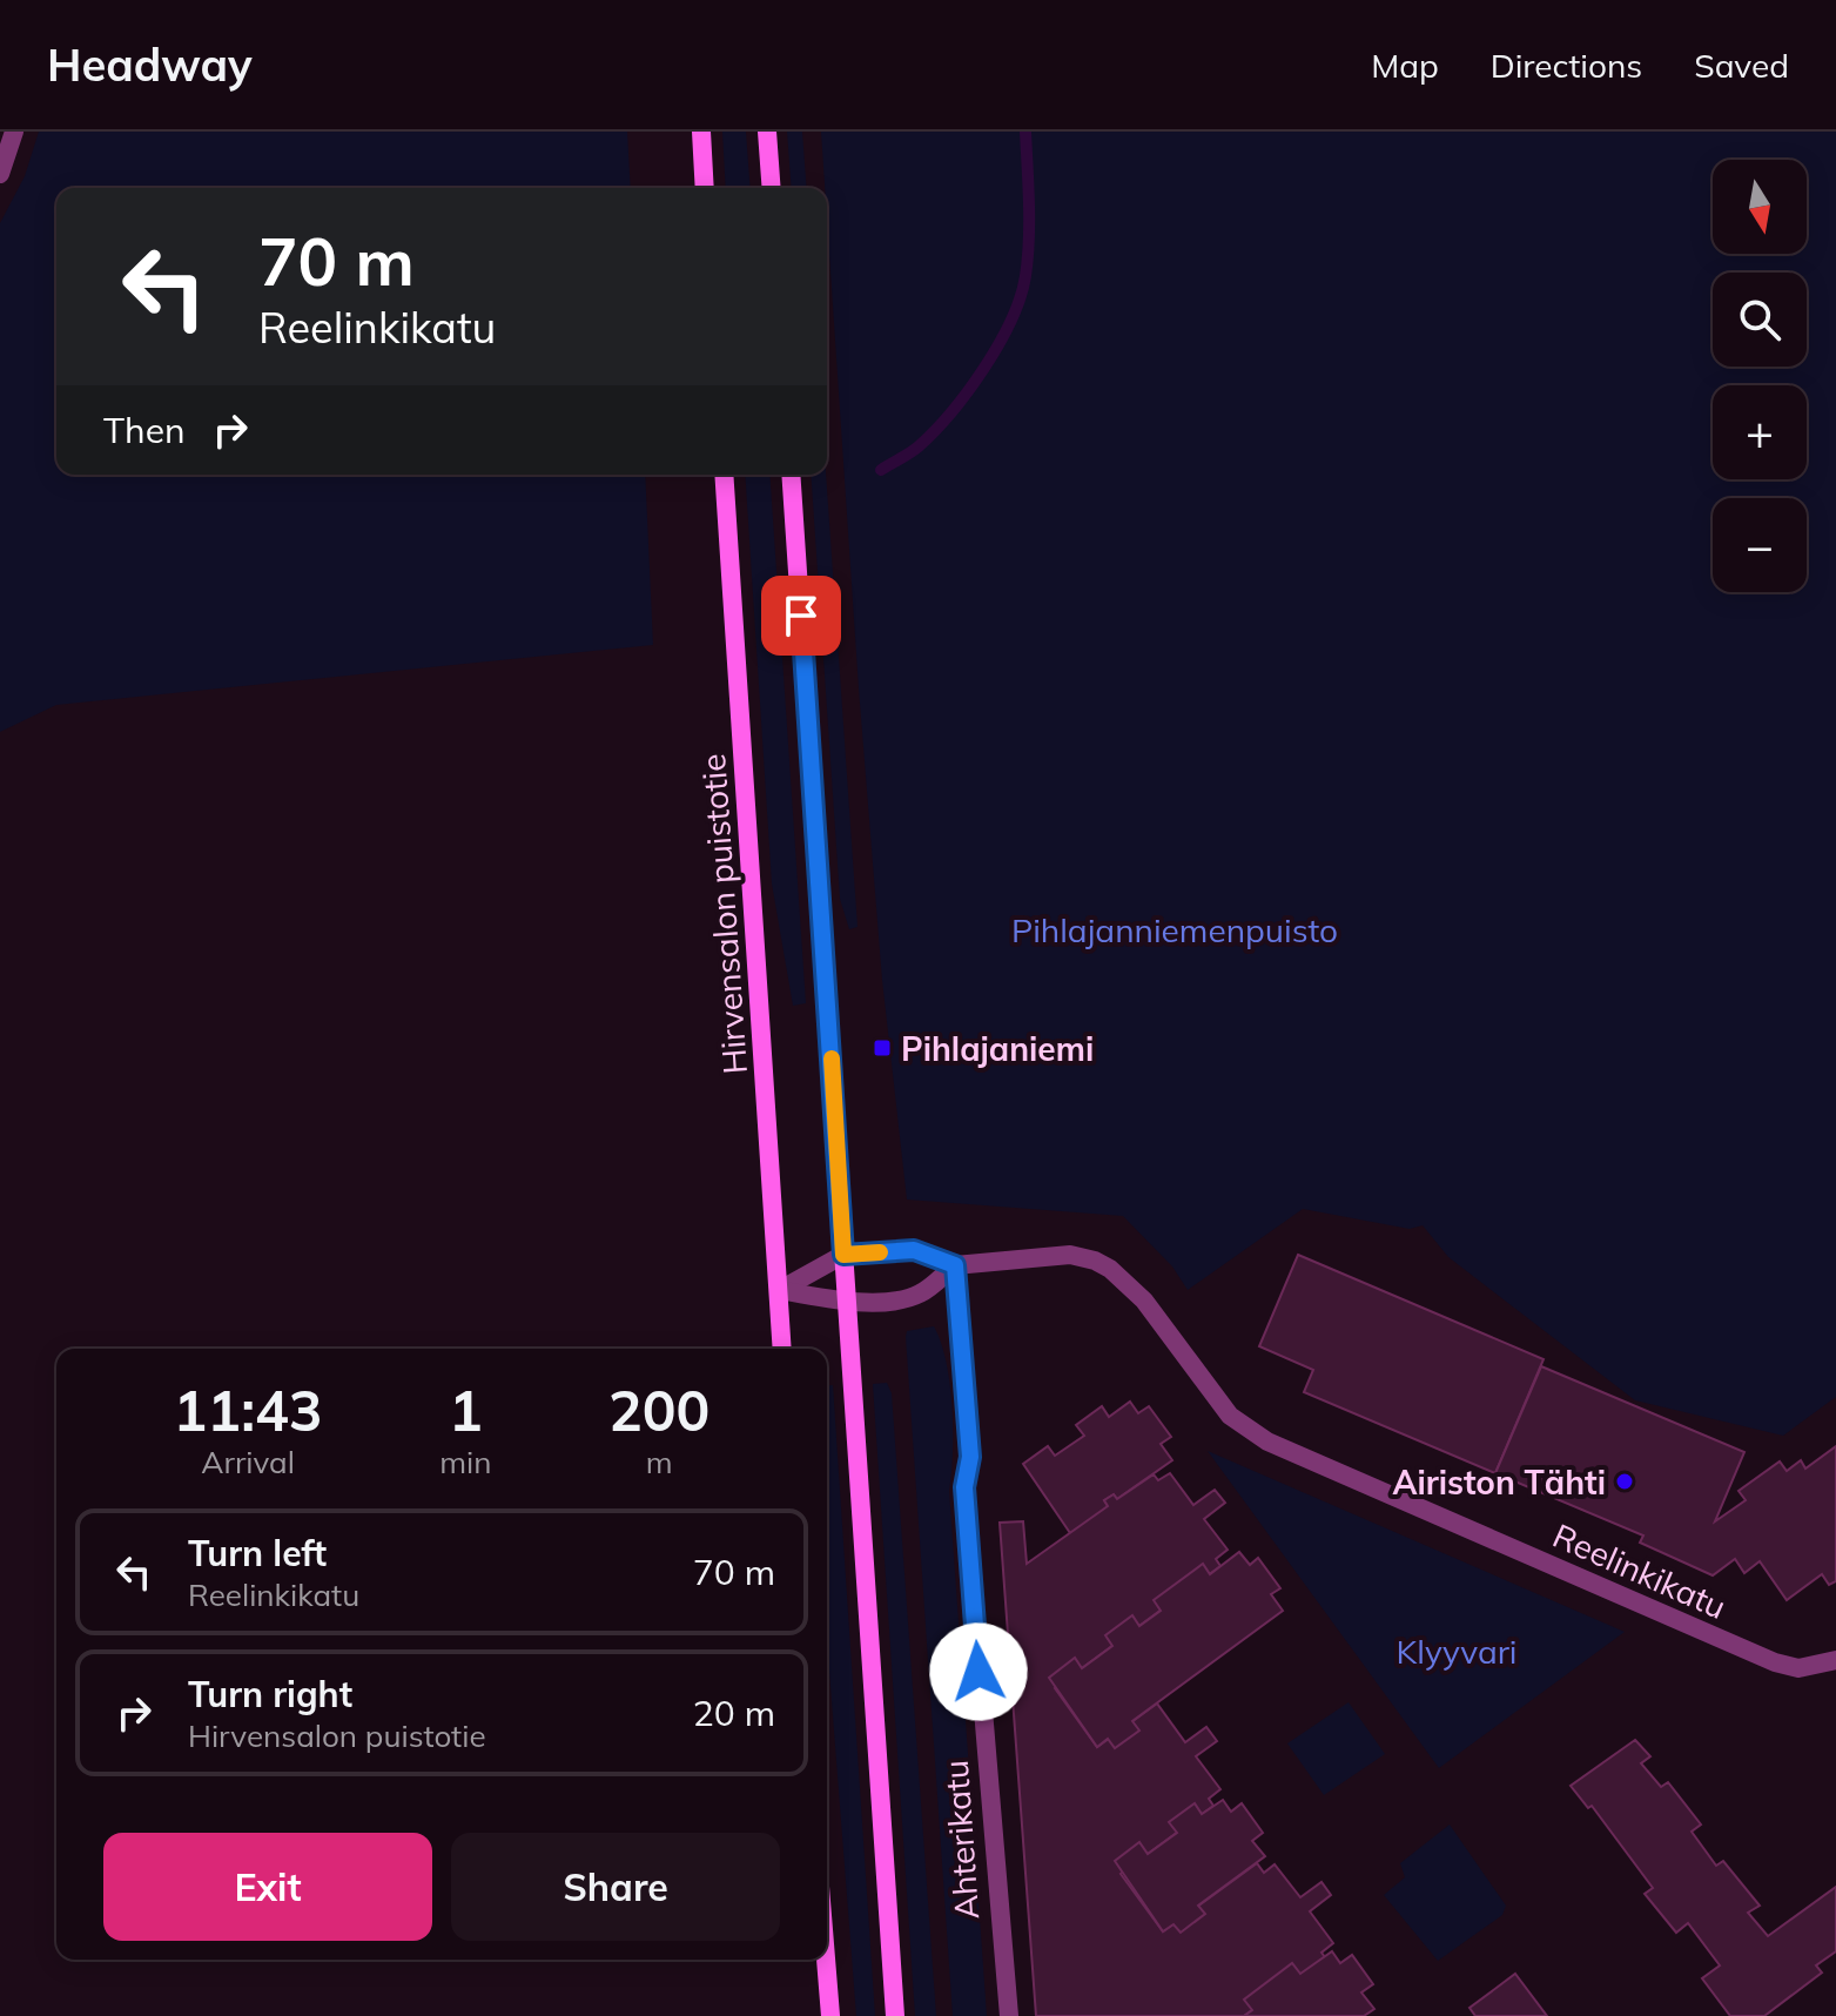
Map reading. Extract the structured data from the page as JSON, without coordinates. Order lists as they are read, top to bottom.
{
  "streets": {
    "main road": ["Hirvensalon puistotie"],
    "street": ["Reelinkikatu", "Ahterikatu"]
  },
  "crossings": [
    ["Hirvensalon puistotie", "Reelinkikatu"],
    ["Reelinkikatu", "Ahterikatu"]
  ],
  "parks": ["Pihlajanniemenpuisto", "Klyyvari"],
  "places": {
    "transit": ["Pihlajaniemi"],
    "other": ["Airiston Tähti"]
  },
  "north": "bottom",
  "page": {
    "header": "Headway",
    "nav": ["Map", "Directions", "Saved"],
    "map_buttons": ["+", "−"],
    "turn": ["70 m", "Reelinkikatu"],
    "then": "Then",
    "eta": [
      "11:43",
      "Arrival",
      "1",
      "min",
      "200",
      "m"
    ],
    "list": [
      {
        "name": "Turn left",
        "note": "Reelinkikatu",
        "value": "70 m"
      },
      {
        "name": "Turn right",
        "note": "Hirvensalon puistotie",
        "value": "20 m"
      }
    ],
    "buttons": ["Exit", "Share"]
  }
}
